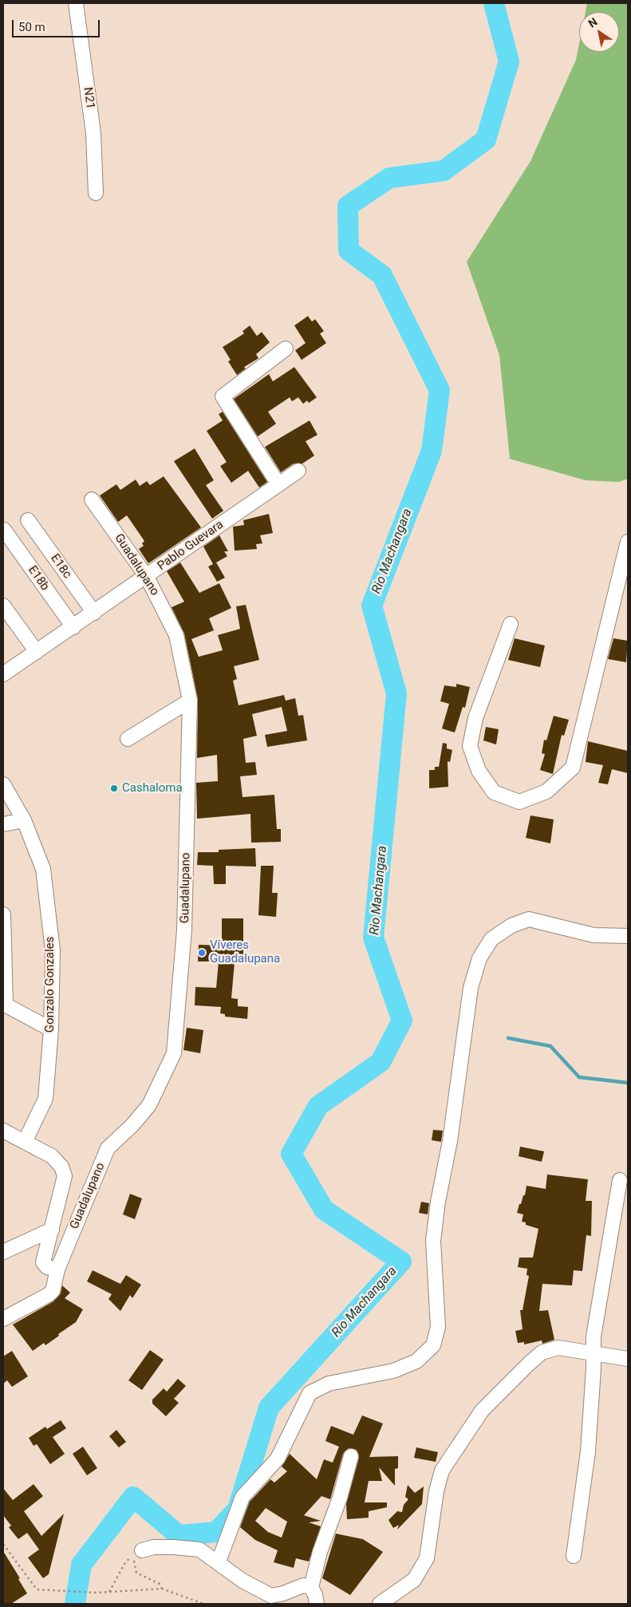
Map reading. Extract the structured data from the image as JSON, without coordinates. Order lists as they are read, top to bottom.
{
  "streets": {
    "street": [
      "N21",
      "Pablo Guevara",
      "Guadalupano",
      "E18c",
      "E18b",
      "Gonzalo Gonzales"
    ]
  },
  "crossings": [
    ["Pablo Guevara", "Guadalupano"],
    ["Pablo Guevara", "E18c"],
    ["Pablo Guevara", "E18b"]
  ],
  "water": ["Rio Machangara"],
  "places": ["Cashaloma", "Víveres Guadalupana"],
  "scale_bar": "50 m",
  "north": "top left"
}
